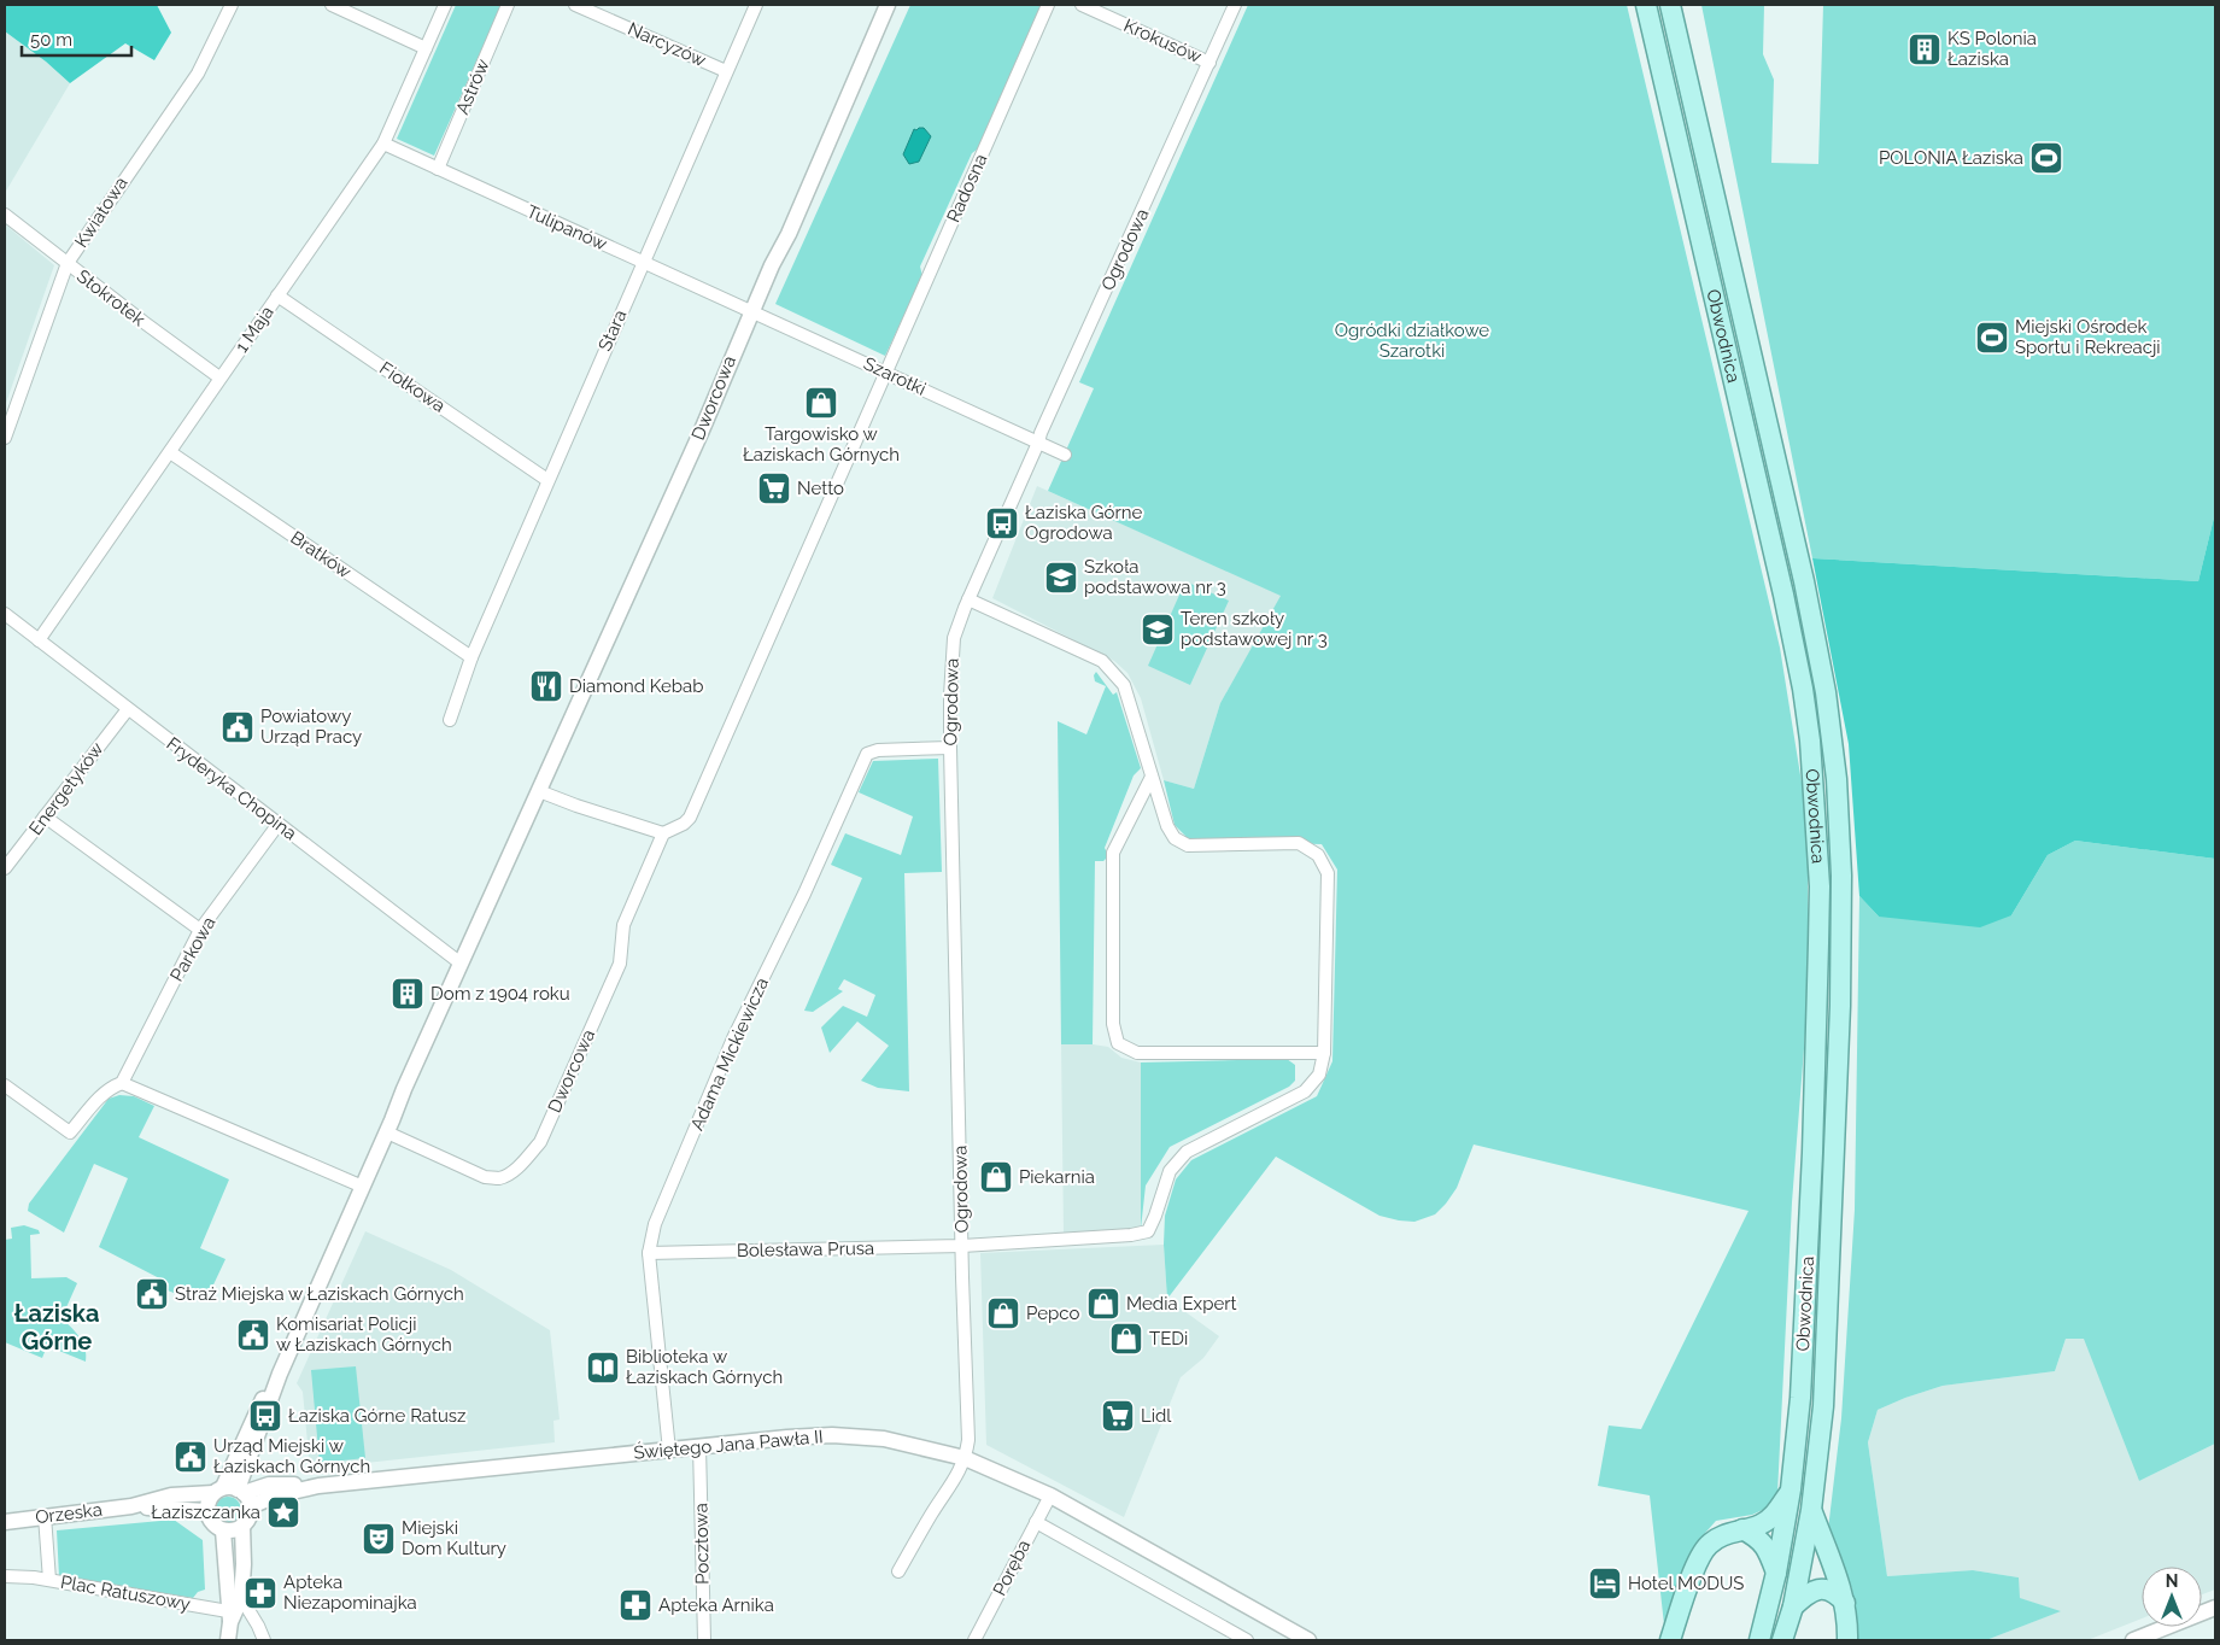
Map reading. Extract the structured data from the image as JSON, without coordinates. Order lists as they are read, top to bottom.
{
  "streets": {
    "main road": ["Obwodnica"],
    "street": [
      "Krokusów",
      "Narcyzów",
      "Astrów",
      "Radosna",
      "Kwiatowa",
      "Tulipanów",
      "Ogrodowa",
      "Stokrotek",
      "1 Maja",
      "Stara",
      "Szarotki",
      "Fiołkowa",
      "Dworcowa",
      "Bratków",
      "Energetyków",
      "Fryderyka Chopina",
      "Parkowa",
      "Adama Mickiewicza",
      "Bolesława Prusa",
      "Świętego Jana Pawła II",
      "Orzeska",
      "Pocztowa",
      "Poręba",
      "Plac Ratuszowy"
    ]
  },
  "crossings": [
    ["Krokusów", "Ogrodowa"],
    ["Narcyzów", "Stara"],
    ["Astrów", "Tulipanów"],
    ["Radosna", "Szarotki"],
    ["Kwiatowa", "Stokrotek"],
    ["Tulipanów", "1 Maja"],
    ["Tulipanów", "Stara"],
    ["Tulipanów", "Szarotki"],
    ["Tulipanów", "Dworcowa"],
    ["Ogrodowa", "Szarotki"],
    ["Ogrodowa", "Adama Mickiewicza"],
    ["Ogrodowa", "Bolesława Prusa"],
    ["Ogrodowa", "Świętego Jana Pawła II"],
    ["Stokrotek", "1 Maja"],
    ["1 Maja", "Fiołkowa"],
    ["1 Maja", "Bratków"],
    ["1 Maja", "Fryderyka Chopina"],
    ["Stara", "Fiołkowa"],
    ["Stara", "Bratków"],
    ["Szarotki", "Dworcowa"],
    ["Dworcowa", "Fryderyka Chopina"],
    ["Dworcowa", "Świętego Jana Pawła II"],
    ["Dworcowa", "Orzeska"],
    ["Energetyków", "Fryderyka Chopina"],
    ["Fryderyka Chopina", "Parkowa"],
    ["Adama Mickiewicza", "Bolesława Prusa"],
    ["Adama Mickiewicza", "Świętego Jana Pawła II"],
    ["Świętego Jana Pawła II", "Orzeska"],
    ["Świętego Jana Pawła II", "Pocztowa"],
    ["Świętego Jana Pawła II", "Poręba"],
    ["Orzeska", "Plac Ratuszowy"]
  ],
  "districts": ["Łaziska Górne"],
  "parks": ["Ogródki działkowe Szarotki"],
  "places": {
    "building": ["KS Polonia Łaziska", "Dom z 1904 roku"],
    "sports": ["POLONIA Łaziska", "Miejski Ośrodek Sportu i Rekreacji"],
    "shop": [
      "Targowisko w Łaziskach Górnych",
      "Piekarnia",
      "Media Expert",
      "Pepco",
      "TEDi"
    ],
    "supermarket": ["Netto", "Lidl"],
    "bus stop": ["Łaziska Górne Ogrodowa", "Łaziska Górne Ratusz"],
    "school or university": ["Szkoła podstawowa nr 3", "Teren szkoły podstawowej nr 3"],
    "restaurant": ["Diamond Kebab"],
    "public building": [
      "Powiatowy Urząd Pracy",
      "Straż Miejska w Łaziskach Górnych",
      "Komisariat Policji w Łaziskach Górnych",
      "Urząd Miejski w Łaziskach Górnych"
    ],
    "library": ["Biblioteka w Łaziskach Górnych"],
    "place": ["Łaziszczanka"],
    "theatre": ["Miejski Dom Kultury"],
    "hotel": ["Hotel MODUS"],
    "pharmacy": ["Apteka Niezapominajka", "Apteka Arnika"]
  },
  "scale_bar": "50 m",
  "north": "top"
}
